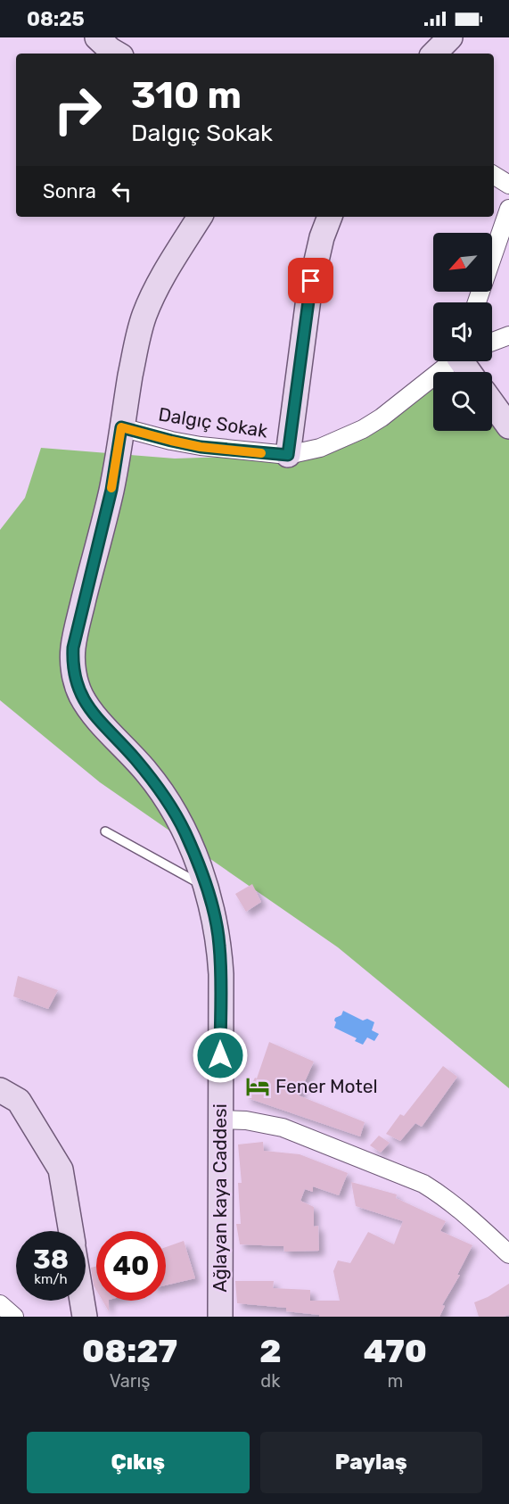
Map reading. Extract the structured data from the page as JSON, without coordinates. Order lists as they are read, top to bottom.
{
  "streets": {
    "street": ["Dalgıç Sokak", "Ağlayan kaya Caddesi"]
  },
  "crossings": [
    ["Dalgıç Sokak", "Ağlayan kaya Caddesi"]
  ],
  "places": {
    "hotel": ["Fener Motel"]
  },
  "north": "bottom left",
  "page": {
    "status": "08:25",
    "turn": ["310 m", "Dalgıç Sokak"],
    "then": "Sonra",
    "speed": "38 km/h",
    "limit": "40",
    "eta": [
      "08:27",
      "Varış",
      "2",
      "dk",
      "470",
      "m"
    ],
    "buttons": ["Çıkış", "Paylaş"]
  }
}
